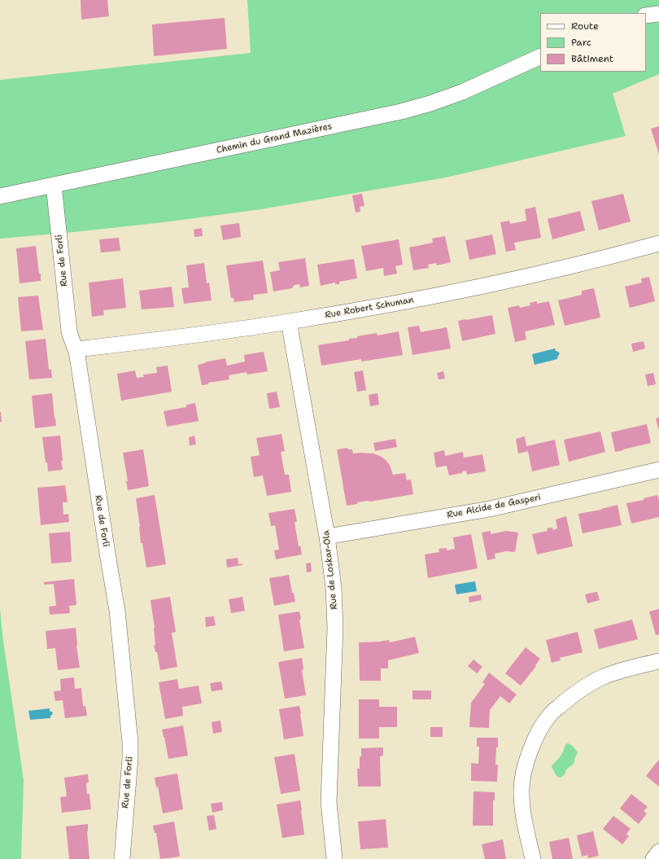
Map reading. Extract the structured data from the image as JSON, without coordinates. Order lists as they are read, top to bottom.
{
  "streets": {
    "street": [
      "Chemin du Grand Mazières",
      "Rue de Forli",
      "Rue Robert Schuman",
      "Rue Alcide de Gasperi",
      "Rue de Loskar-Ola"
    ]
  },
  "crossings": [
    ["Chemin du Grand Mazières", "Rue de Forli"],
    ["Rue de Forli", "Rue Robert Schuman"],
    ["Rue Robert Schuman", "Rue de Loskar-Ola"],
    ["Rue Alcide de Gasperi", "Rue de Loskar-Ola"]
  ],
  "legend": ["Route", "Parc", "Bâtiment"]
}
